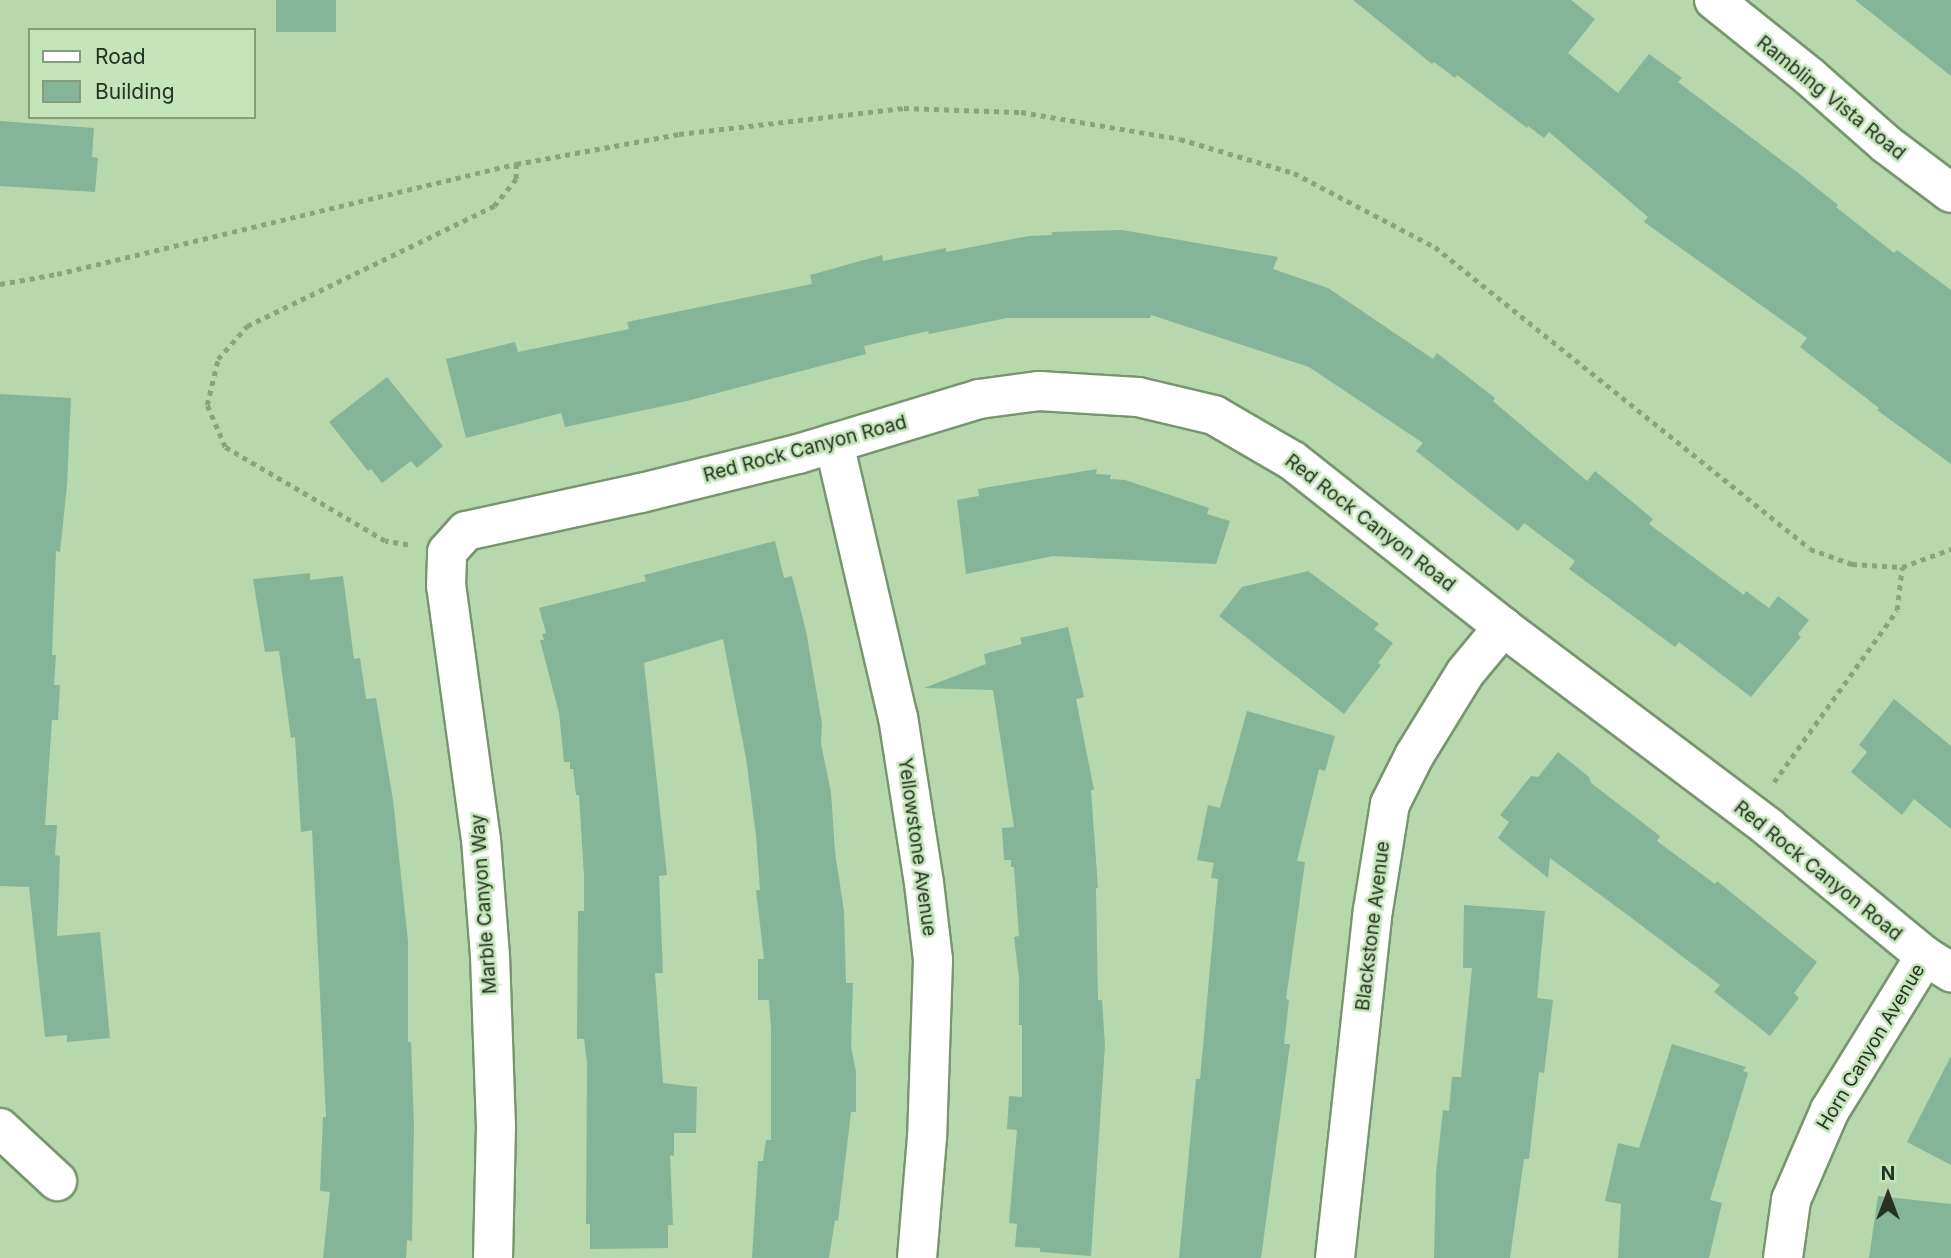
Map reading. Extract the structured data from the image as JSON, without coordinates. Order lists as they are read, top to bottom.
{
  "streets": {
    "street": [
      "Rambling Vista Road",
      "Red Rock Canyon Road",
      "Yellowstone Avenue",
      "Marble Canyon Way",
      "Blackstone Avenue",
      "Horn Canyon Avenue"
    ]
  },
  "crossings": [
    ["Red Rock Canyon Road", "Yellowstone Avenue"],
    ["Red Rock Canyon Road", "Marble Canyon Way"],
    ["Red Rock Canyon Road", "Blackstone Avenue"],
    ["Red Rock Canyon Road", "Horn Canyon Avenue"]
  ],
  "legend": ["Road", "Building"],
  "north": "top"
}
